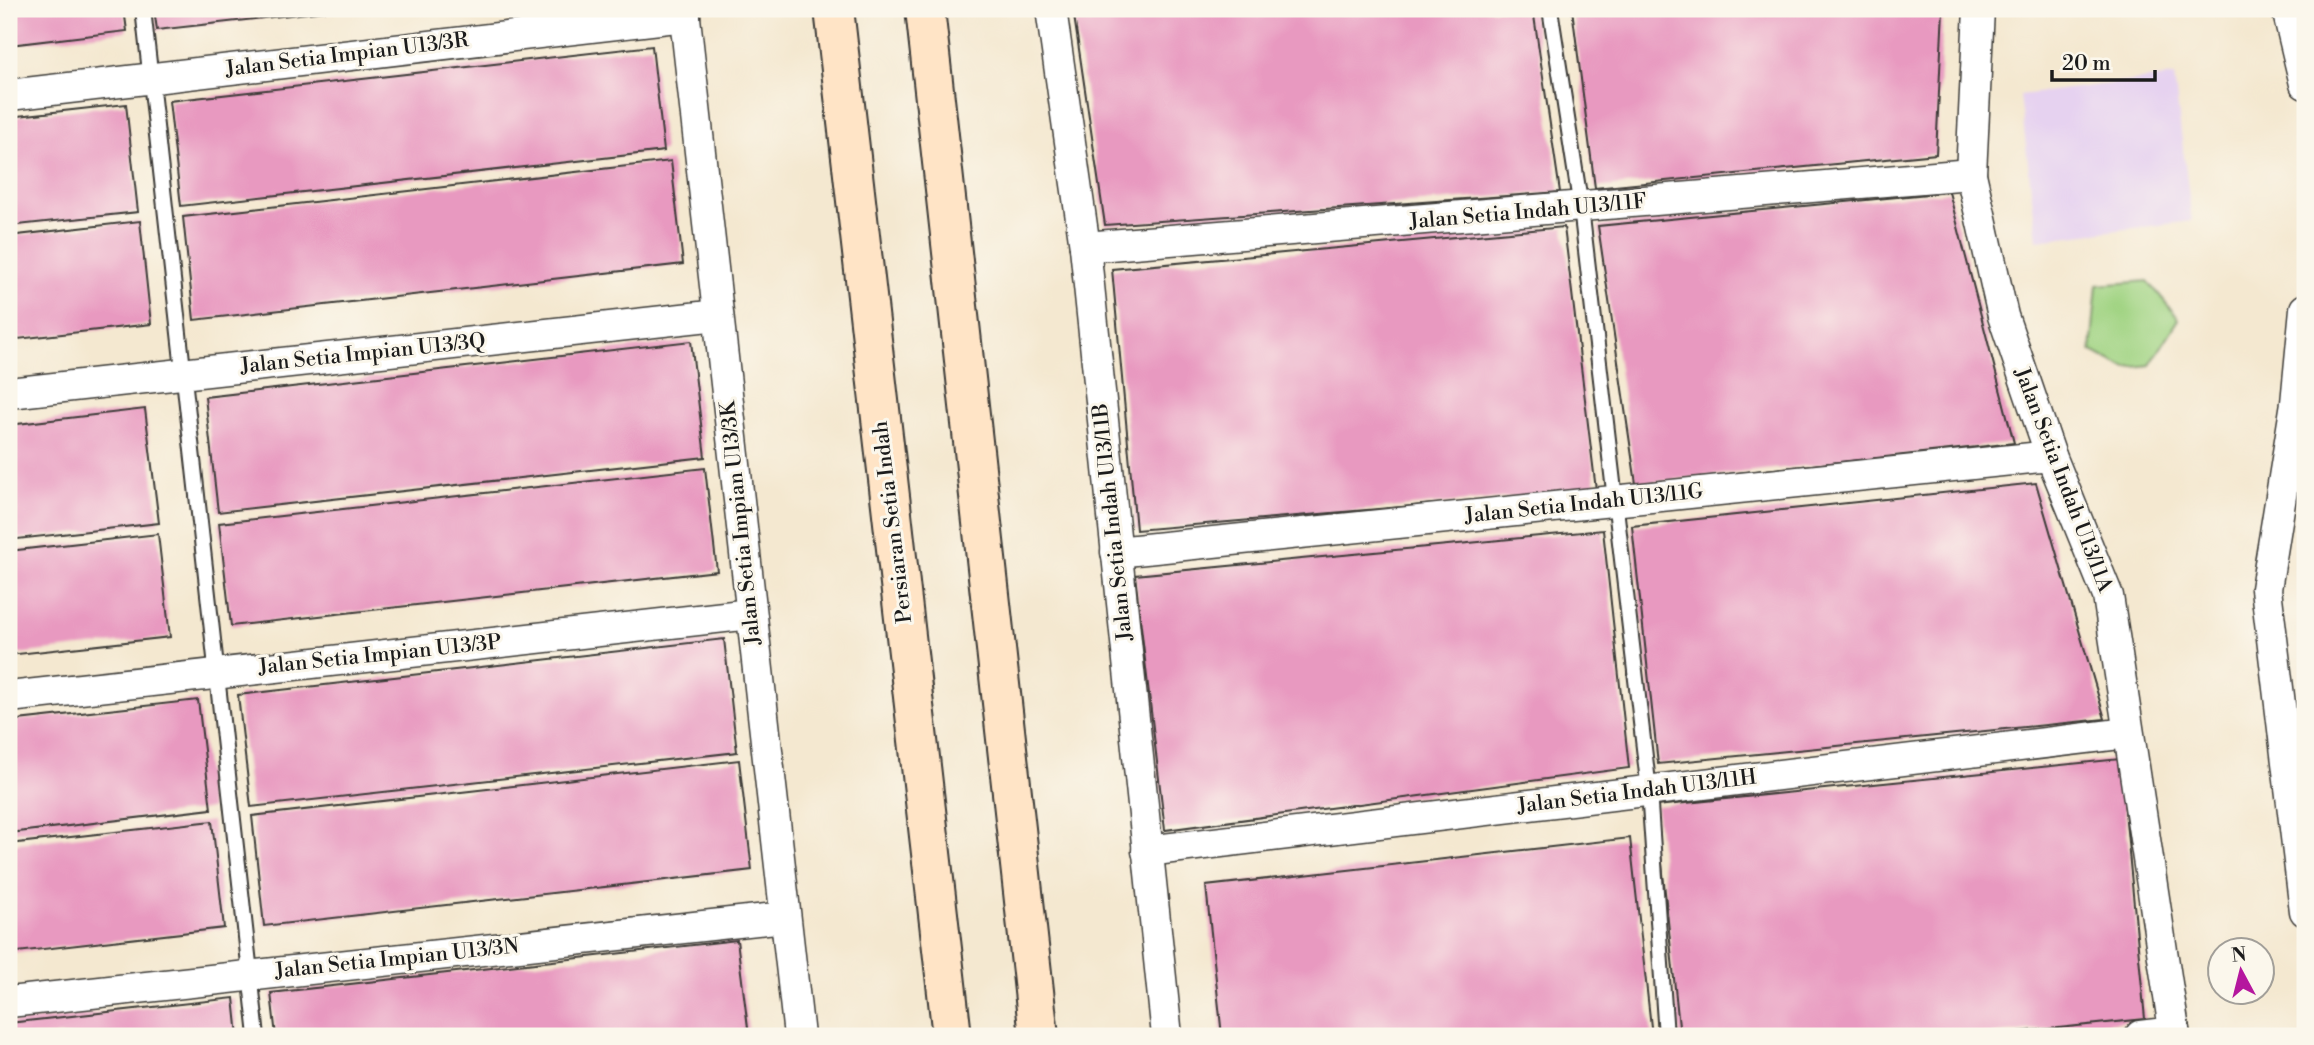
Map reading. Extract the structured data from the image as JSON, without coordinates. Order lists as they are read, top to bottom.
{
  "streets": {
    "street": [
      "Jalan Setia Impian U13/3R",
      "Jalan Setia Indah U13/11F",
      "Jalan Setia Impian U13/3Q",
      "Jalan Setia Indah U13/11A",
      "Jalan Setia Indah U13/11G",
      "Persiaran Setia Indah",
      "Jalan Setia Indah U13/11B",
      "Jalan Setia Impian U13/3K",
      "Jalan Setia Impian U13/3P",
      "Jalan Setia Indah U13/11H",
      "Jalan Setia Impian U13/3N"
    ]
  },
  "crossings": [
    ["Jalan Setia Impian U13/3R", "Jalan Setia Impian U13/3K"],
    ["Jalan Setia Indah U13/11F", "Jalan Setia Indah U13/11A"],
    ["Jalan Setia Indah U13/11F", "Jalan Setia Indah U13/11B"],
    ["Jalan Setia Impian U13/3Q", "Jalan Setia Impian U13/3K"],
    ["Jalan Setia Indah U13/11A", "Jalan Setia Indah U13/11G"],
    ["Jalan Setia Indah U13/11A", "Jalan Setia Indah U13/11H"],
    ["Jalan Setia Indah U13/11G", "Jalan Setia Indah U13/11B"],
    ["Jalan Setia Indah U13/11B", "Jalan Setia Indah U13/11H"],
    ["Jalan Setia Impian U13/3K", "Jalan Setia Impian U13/3P"],
    ["Jalan Setia Impian U13/3K", "Jalan Setia Impian U13/3N"]
  ],
  "scale_bar": "20 m",
  "north": "top"
}
